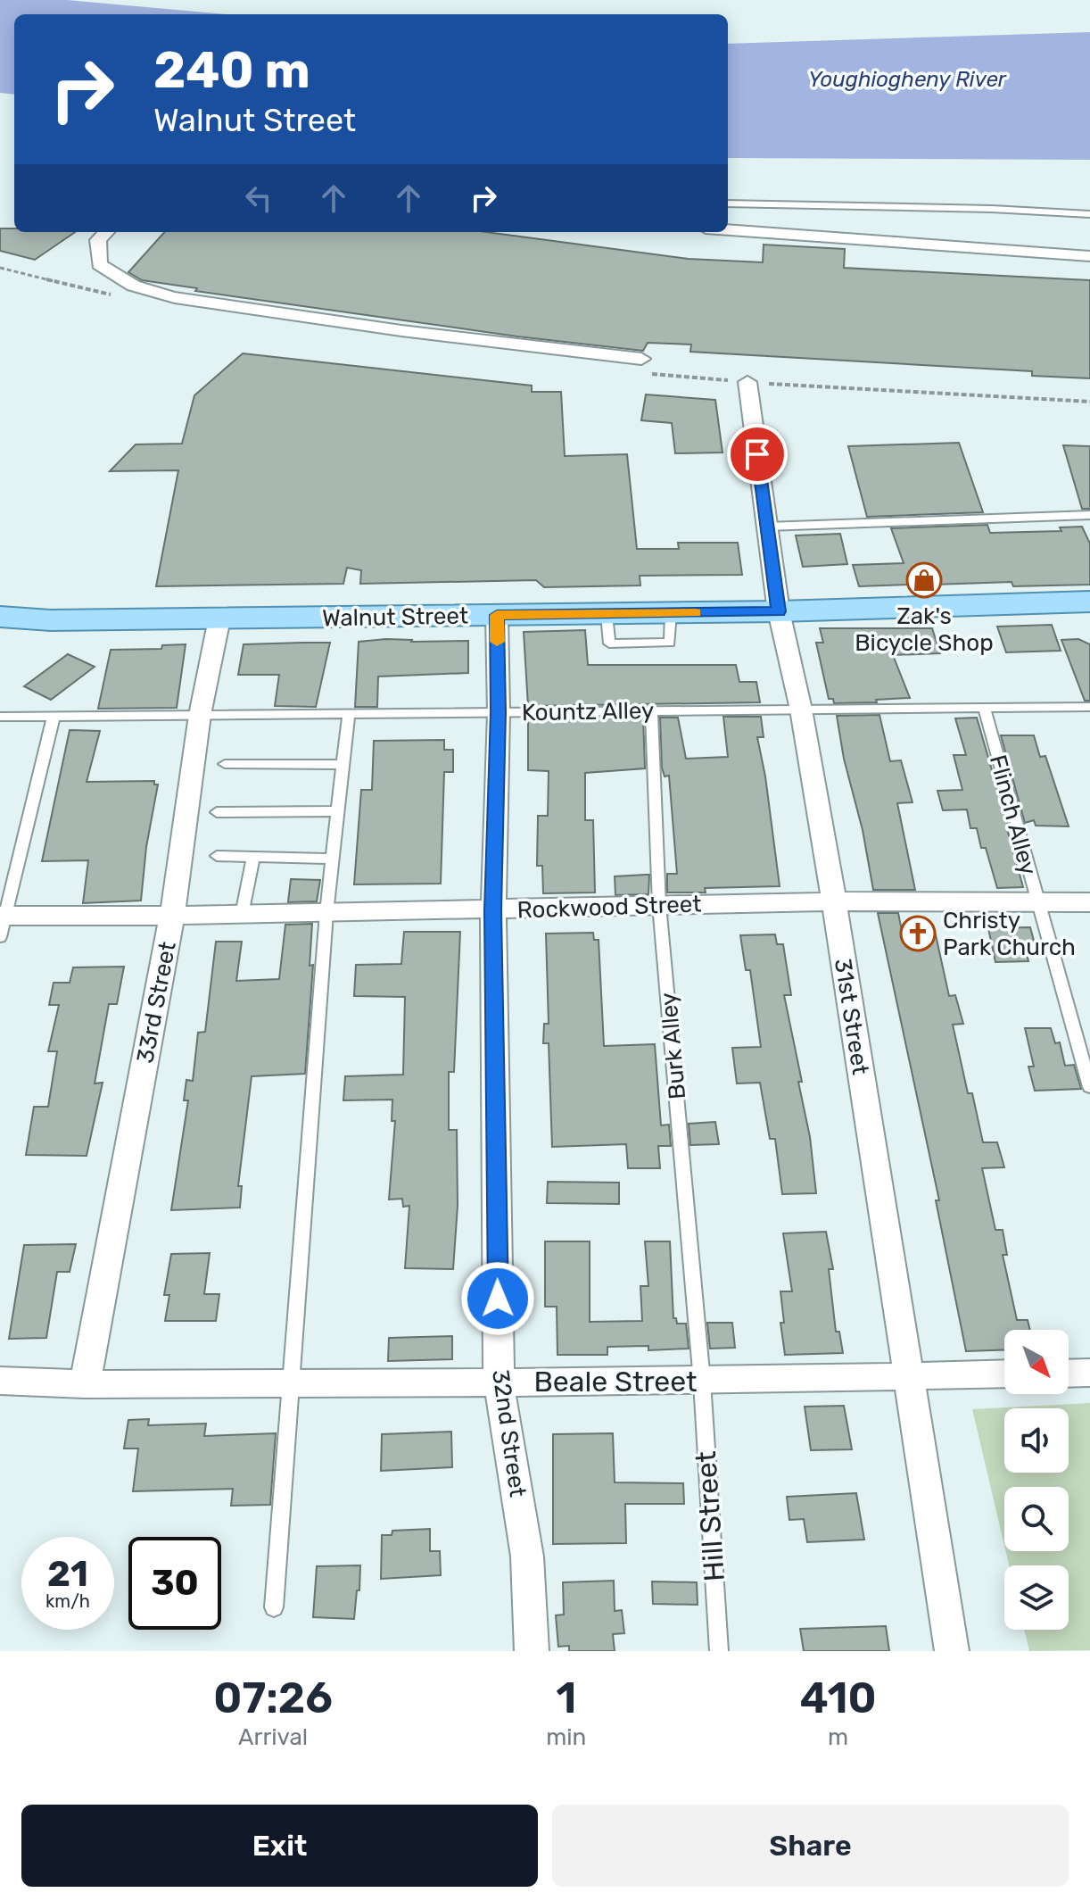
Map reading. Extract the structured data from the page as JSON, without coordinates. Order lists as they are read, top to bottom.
{
  "streets": {
    "main road": ["Walnut Street"],
    "street": [
      "Rockwood Street",
      "33rd Street",
      "31st Street",
      "Beale Street",
      "32nd Street"
    ],
    "lane": [
      "Kountz Alley",
      "Flinch Alley",
      "Burk Alley",
      "Hill Street"
    ]
  },
  "crossings": [
    ["Walnut Street", "33rd Street"],
    ["Walnut Street", "31st Street"],
    ["Walnut Street", "32nd Street"],
    ["Kountz Alley", "Flinch Alley"],
    ["Kountz Alley", "33rd Street"],
    ["Kountz Alley", "31st Street"],
    ["Kountz Alley", "Burk Alley"],
    ["Kountz Alley", "32nd Street"],
    ["Flinch Alley", "Rockwood Street"],
    ["Rockwood Street", "33rd Street"],
    ["Rockwood Street", "31st Street"],
    ["Rockwood Street", "Burk Alley"],
    ["Rockwood Street", "32nd Street"],
    ["33rd Street", "Beale Street"],
    ["31st Street", "Beale Street"],
    ["Burk Alley", "Beale Street"],
    ["Burk Alley", "Hill Street"],
    ["Beale Street", "32nd Street"],
    ["Beale Street", "Hill Street"]
  ],
  "water": ["Youghiogheny River"],
  "places": {
    "shop": ["Zak's Bicycle Shop"],
    "church": ["Christy Park Church"]
  },
  "north": "bottom right",
  "page": {
    "turn": ["240 m", "Walnut Street"],
    "speed": "21 km/h",
    "limit": "30",
    "eta": [
      "07:26",
      "Arrival",
      "1",
      "min",
      "410",
      "m"
    ],
    "buttons": ["Exit", "Share"]
  }
}
